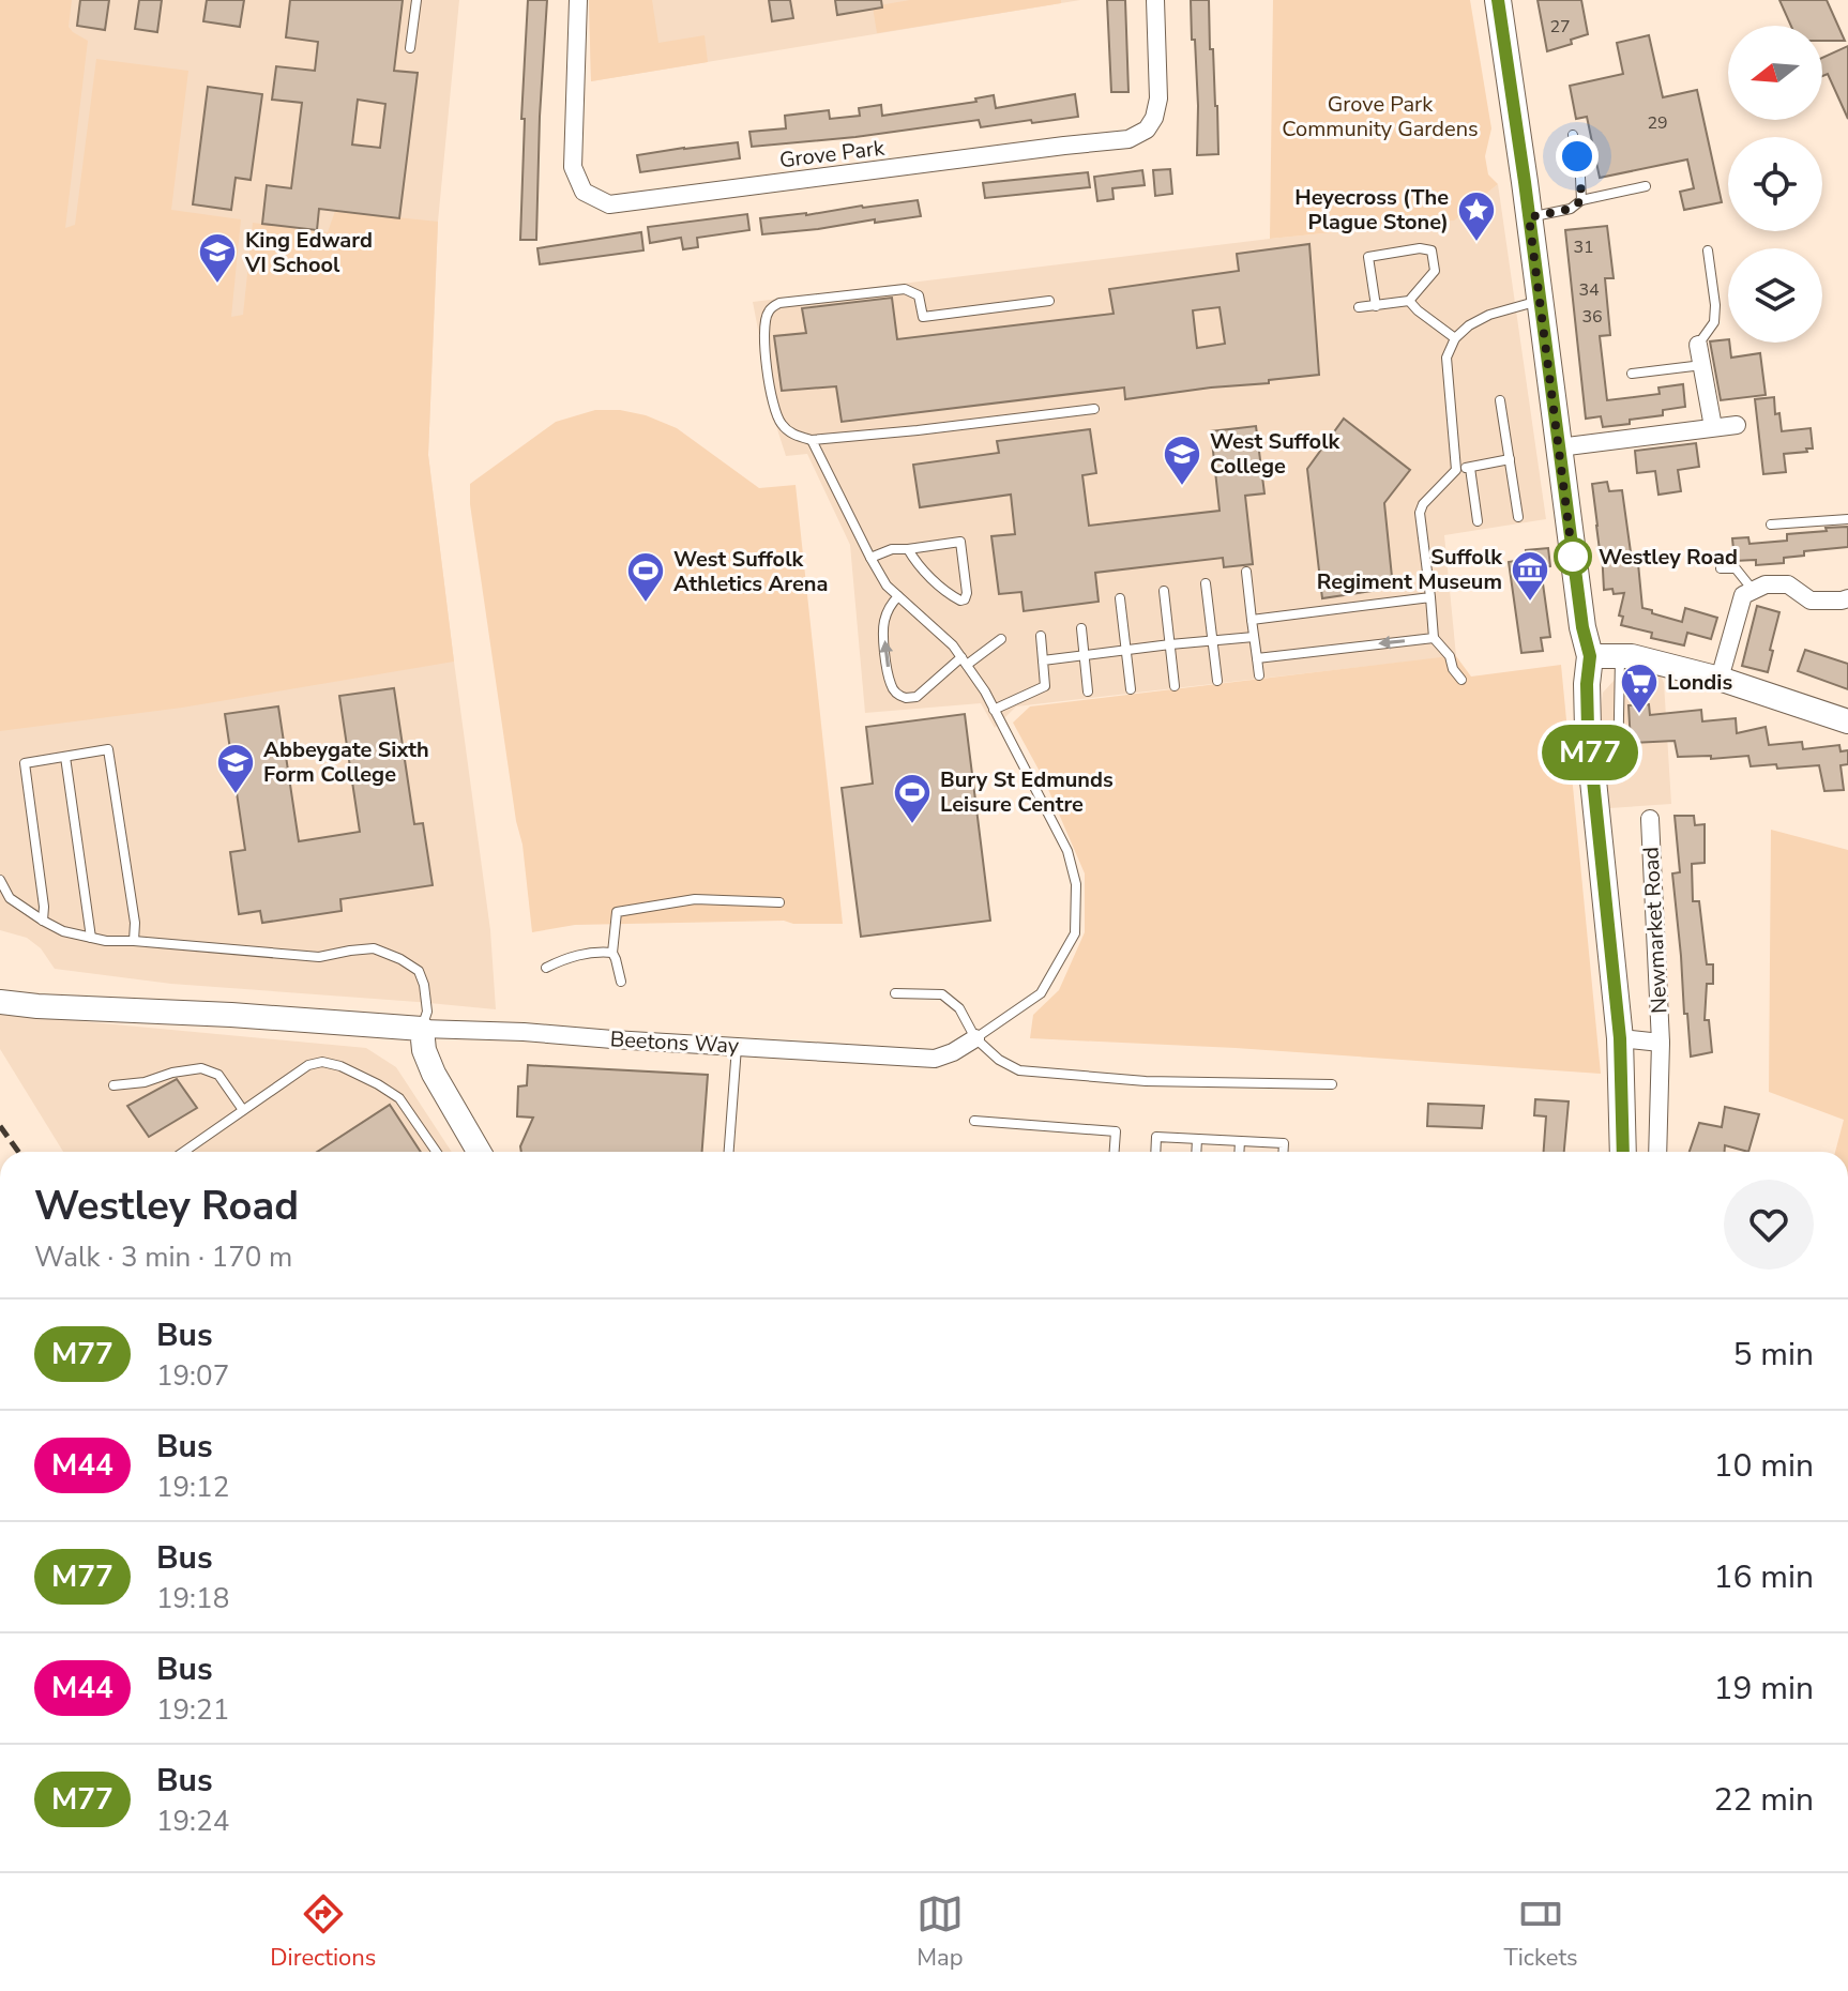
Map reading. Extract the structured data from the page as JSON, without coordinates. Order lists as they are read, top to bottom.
{
  "streets": {
    "main road": ["Newmarket Road"],
    "street": ["Grove Park", "Beetons Way"]
  },
  "parks": ["Grove Park Community Gardens"],
  "places": {
    "place": ["Heyecross (The Plague Stone)"],
    "school or university": ["King Edward VI School", "West Suffolk College", "Abbeygate Sixth Form College"],
    "other": ["Westley Road"],
    "museum": ["Suffolk Regiment Museum"],
    "sports": ["West Suffolk Athletics Arena", "Bury St Edmunds Leisure Centre"],
    "supermarket": ["Londis"]
  },
  "lines": ["bus line M77"],
  "house_numbers": [
    "27",
    "29",
    "31",
    "34",
    "36"
  ],
  "north": "left",
  "page": {
    "on_map": "M77",
    "heading": ["Westley Road", "Walk · 3 min · 170 m"],
    "list": [
      {
        "mark": "M77",
        "name": "Bus",
        "note": "19:07",
        "value": "5 min"
      },
      {
        "mark": "M44",
        "name": "Bus",
        "note": "19:12",
        "value": "10 min"
      },
      {
        "mark": "M77",
        "name": "Bus",
        "note": "19:18",
        "value": "16 min"
      },
      {
        "mark": "M44",
        "name": "Bus",
        "note": "19:21",
        "value": "19 min"
      },
      {
        "mark": "M77",
        "name": "Bus",
        "note": "19:24",
        "value": "22 min"
      }
    ],
    "tabs": ["Directions", "Map", "Tickets"]
  }
}
